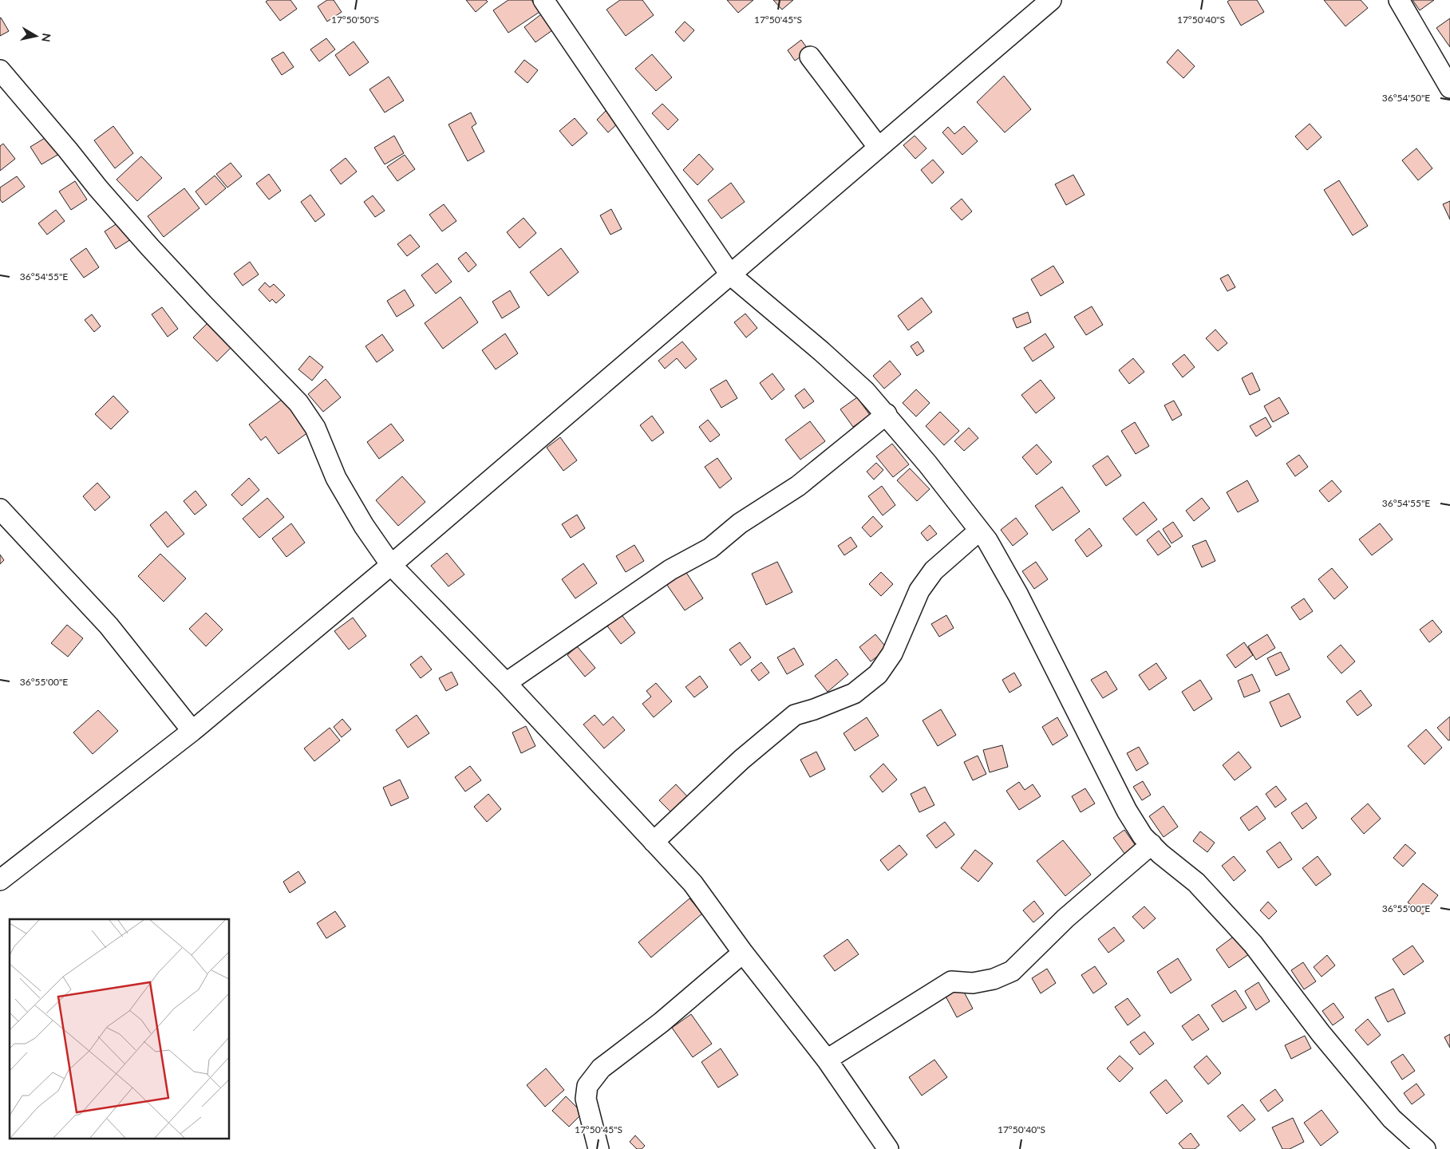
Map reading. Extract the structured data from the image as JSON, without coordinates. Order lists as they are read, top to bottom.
{
  "north": "right",
  "coordinates": [
    "17°50'50\"S",
    "17°50'45\"S",
    "17°50'40\"S",
    "36°54'50\"E",
    "36°54'55\"E",
    "36°55'00\"E"
  ]
}
